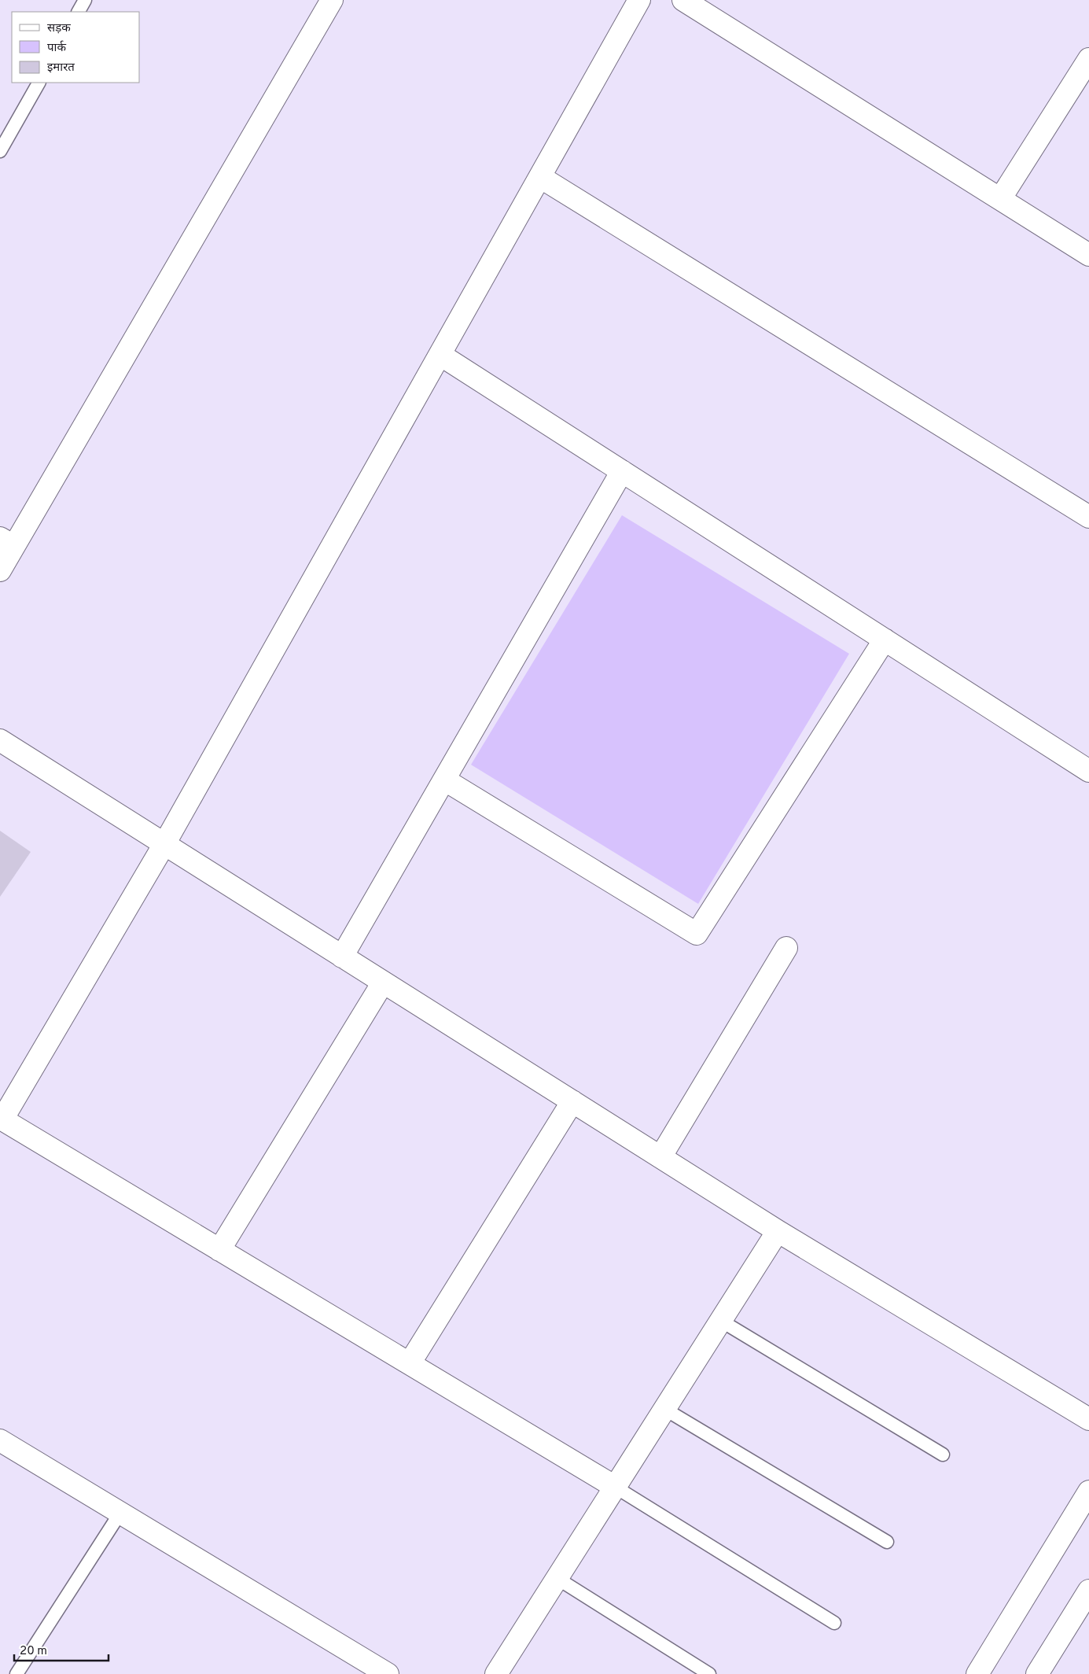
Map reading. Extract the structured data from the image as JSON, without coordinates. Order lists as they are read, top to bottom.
{
  "legend": ["सड़क", "पार्क", "इमारत"],
  "scale_bar": "20 m"
}
